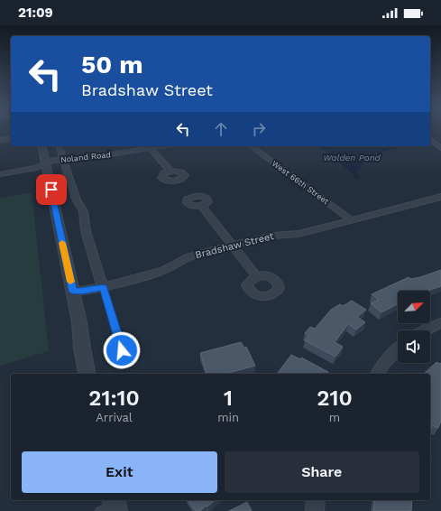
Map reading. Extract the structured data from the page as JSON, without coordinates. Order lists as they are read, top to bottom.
{
  "streets": {
    "street": ["Noland Road", "West 66th Street", "Bradshaw Street"]
  },
  "crossings": [
    ["West 66th Street", "Bradshaw Street"]
  ],
  "water": ["Walden Pond"],
  "north": "top right",
  "page": {
    "status": "21:09",
    "turn": ["50 m", "Bradshaw Street"],
    "eta": [
      "21:10",
      "Arrival",
      "1",
      "min",
      "210",
      "m"
    ],
    "buttons": ["Exit", "Share"]
  }
}
